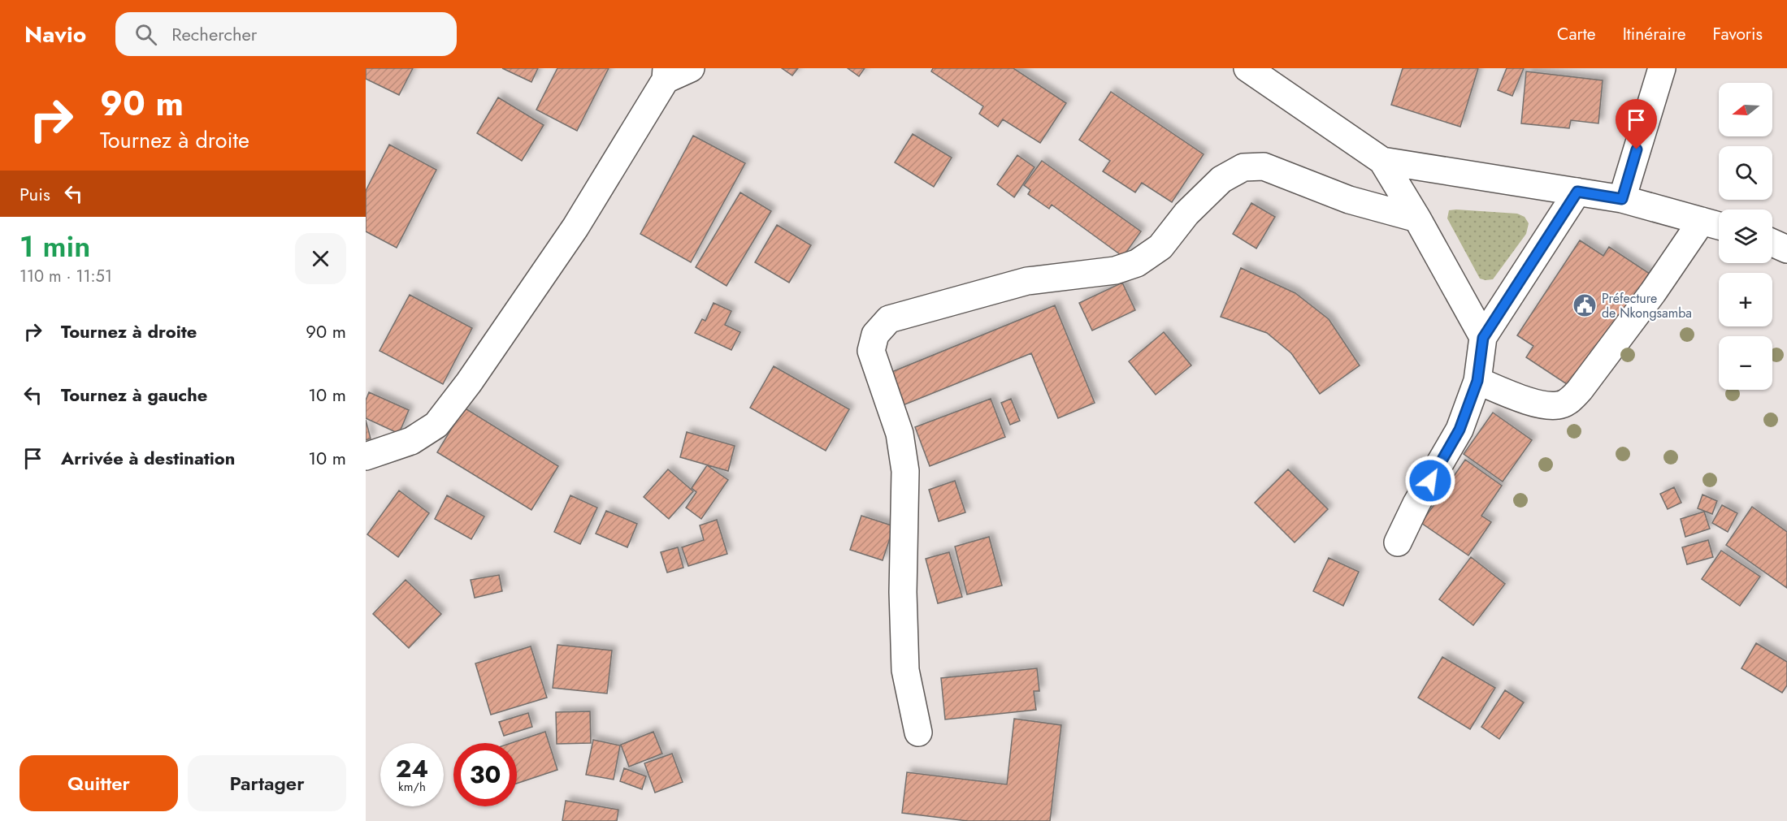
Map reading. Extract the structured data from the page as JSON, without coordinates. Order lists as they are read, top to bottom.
{
  "places": {
    "public building": ["Préfecture de Nkongsamba"]
  },
  "north": "left",
  "page": {
    "header": "Navio",
    "search": "Rechercher",
    "nav": ["Carte", "Itinéraire", "Favoris"],
    "turn": ["90 m", "Tournez à droite"],
    "map_buttons": ["+", "−"],
    "then": "Puis",
    "heading": ["1 min", "110 m · 11:51"],
    "list": [
      {
        "name": "Tournez à droite",
        "value": "90 m"
      },
      {
        "name": "Tournez à gauche",
        "value": "10 m"
      },
      {
        "name": "Arrivée à destination",
        "value": "10 m"
      }
    ],
    "speed": "24 km/h",
    "limit": "30",
    "buttons": ["Quitter", "Partager"]
  }
}
